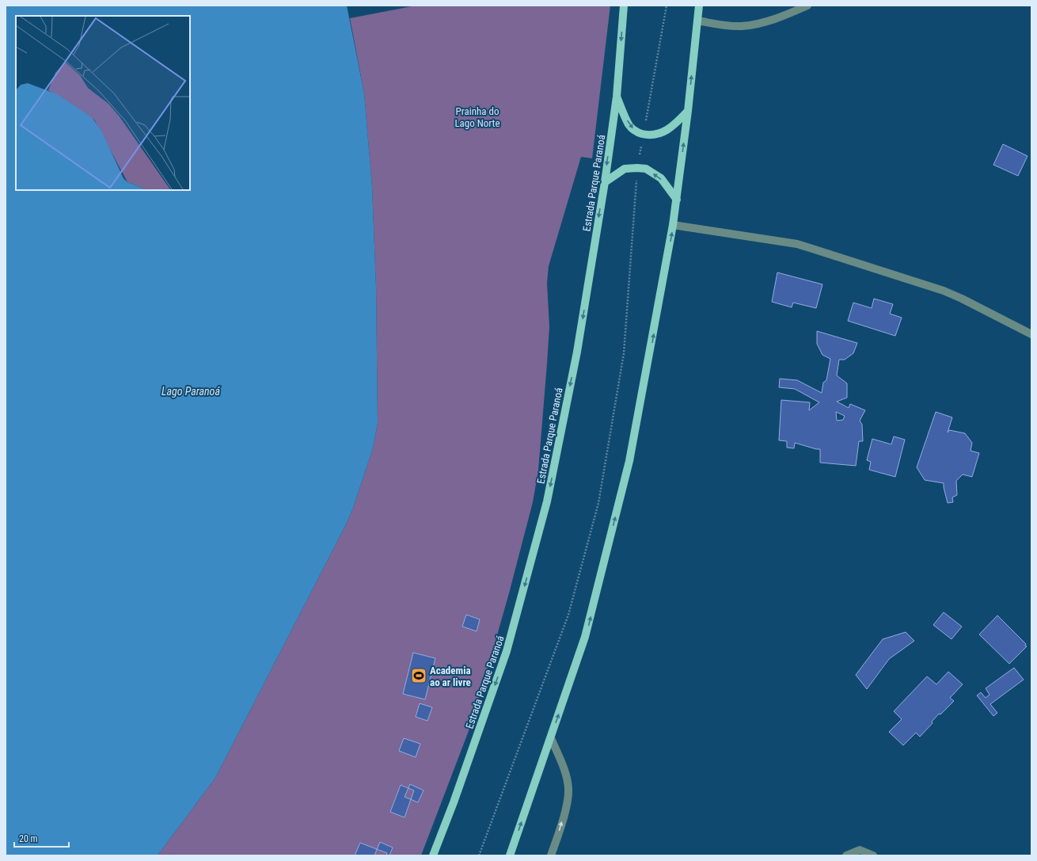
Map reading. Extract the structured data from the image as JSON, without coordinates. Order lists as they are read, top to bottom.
{
  "streets": {
    "main road": ["Estrada Parque Paranoá"]
  },
  "water": ["Lago Paranoá"],
  "parks": ["Prainha do Lago Norte"],
  "places": {
    "sports": ["Academia ao ar livre"]
  },
  "scale_bar": "20 m"
}
